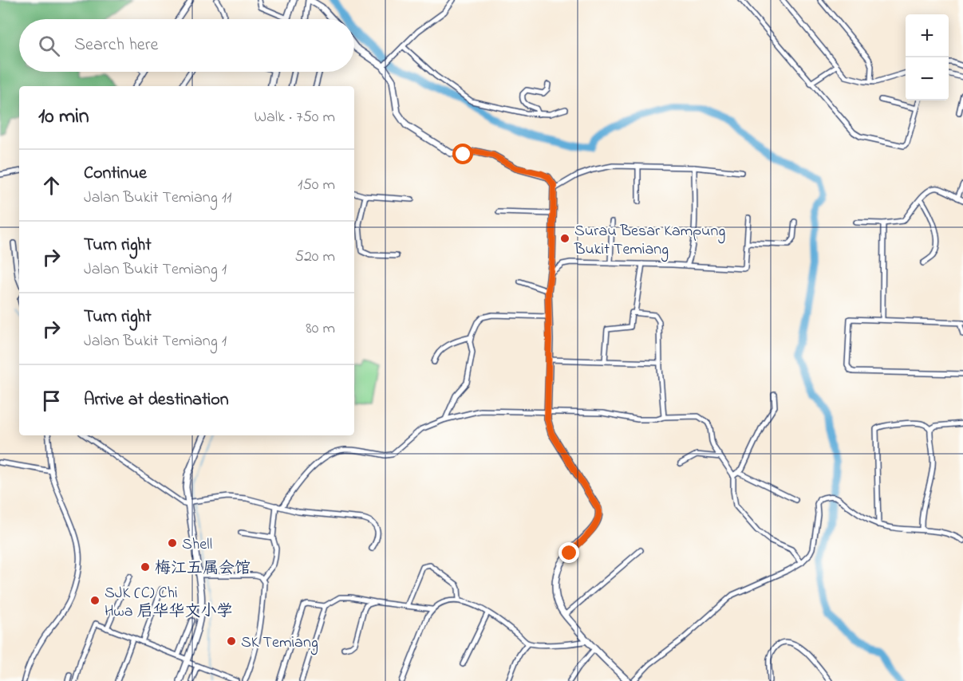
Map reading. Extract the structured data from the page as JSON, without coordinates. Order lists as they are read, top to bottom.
{
  "places": [
    "Surau Besar Kampung Bukit Temiang",
    "Shell",
    "梅江五属会馆",
    "SJK (C) Chi Hwa 启华华文小学",
    "SK Temiang"
  ],
  "page": {
    "map_buttons": ["+", "−"],
    "search": "Search here",
    "heading": ["10 min", "Walk · 750 m"],
    "list": [
      ["Continue", "Jalan Bukit Temiang 11", "150 m"],
      ["Turn right", "Jalan Bukit Temiang 1", "520 m"],
      ["Turn right", "Jalan Bukit Temiang 1", "80 m"],
      "Arrive at destination"
    ]
  }
}
